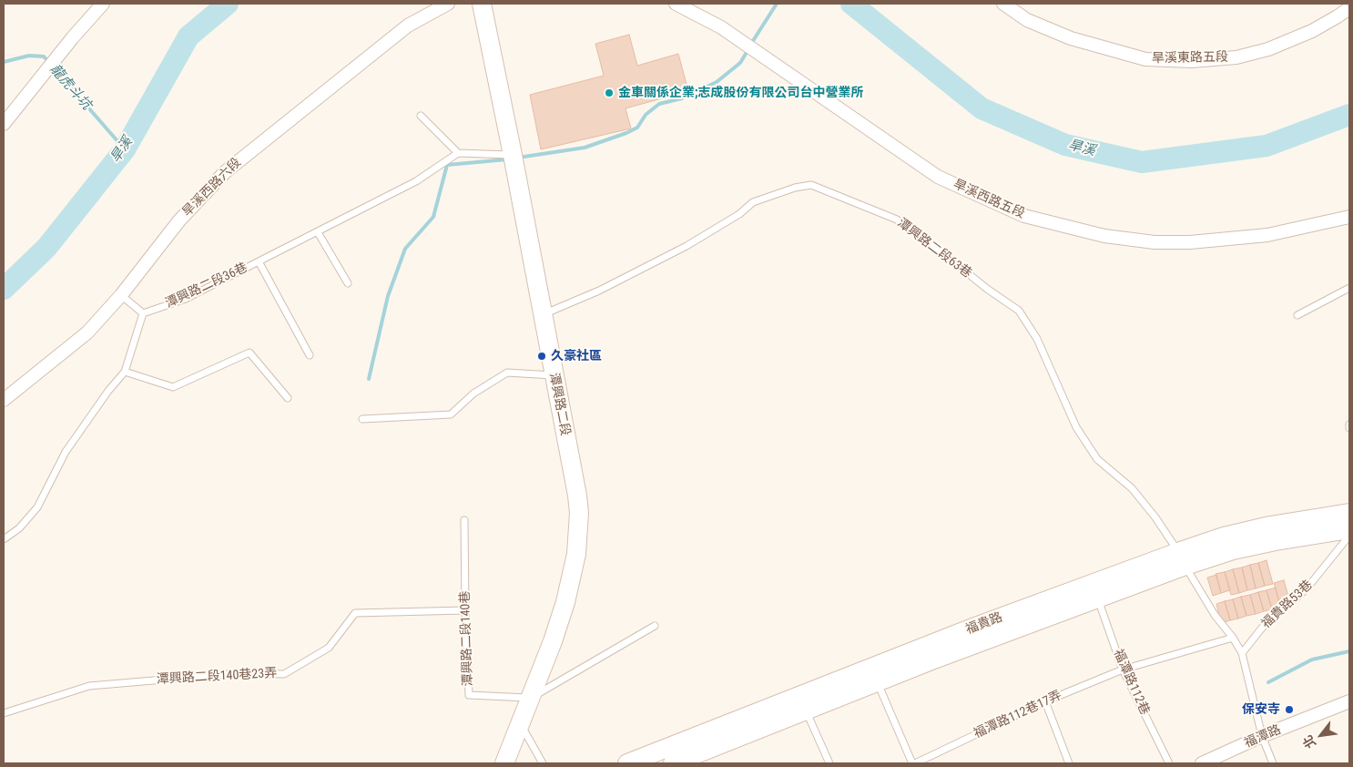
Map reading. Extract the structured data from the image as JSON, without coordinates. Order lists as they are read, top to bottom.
{
  "streets": {
    "street": [
      "旱溪東路五段",
      "旱溪西路六段",
      "旱溪西路五段",
      "潭興路二段",
      "福貴路",
      "福潭路"
    ],
    "lane": [
      "潭興路二段63巷",
      "潭興路二段36巷",
      "福貴路53巷",
      "潭興路二段140巷",
      "潭興路二段140巷23弄",
      "福潭路112巷",
      "福潭路112巷17弄"
    ]
  },
  "crossings": [
    ["潭興路二段63巷", "潭興路二段"],
    ["潭興路二段63巷", "福貴路53巷"],
    ["潭興路二段63巷", "福貴路"],
    ["潭興路二段63巷", "福潭路112巷17弄"],
    ["潭興路二段63巷", "福潭路"],
    ["潭興路二段", "潭興路二段140巷"],
    ["福貴路", "福潭路112巷"],
    ["潭興路二段140巷", "潭興路二段140巷23弄"],
    ["福潭路112巷", "福潭路112巷17弄"]
  ],
  "water": ["龍虎斗坑", "旱溪"],
  "places": ["金車關係企業;志成股份有限公司台中營業所", "久豪社區", "保安寺"],
  "north": "bottom left"
}
